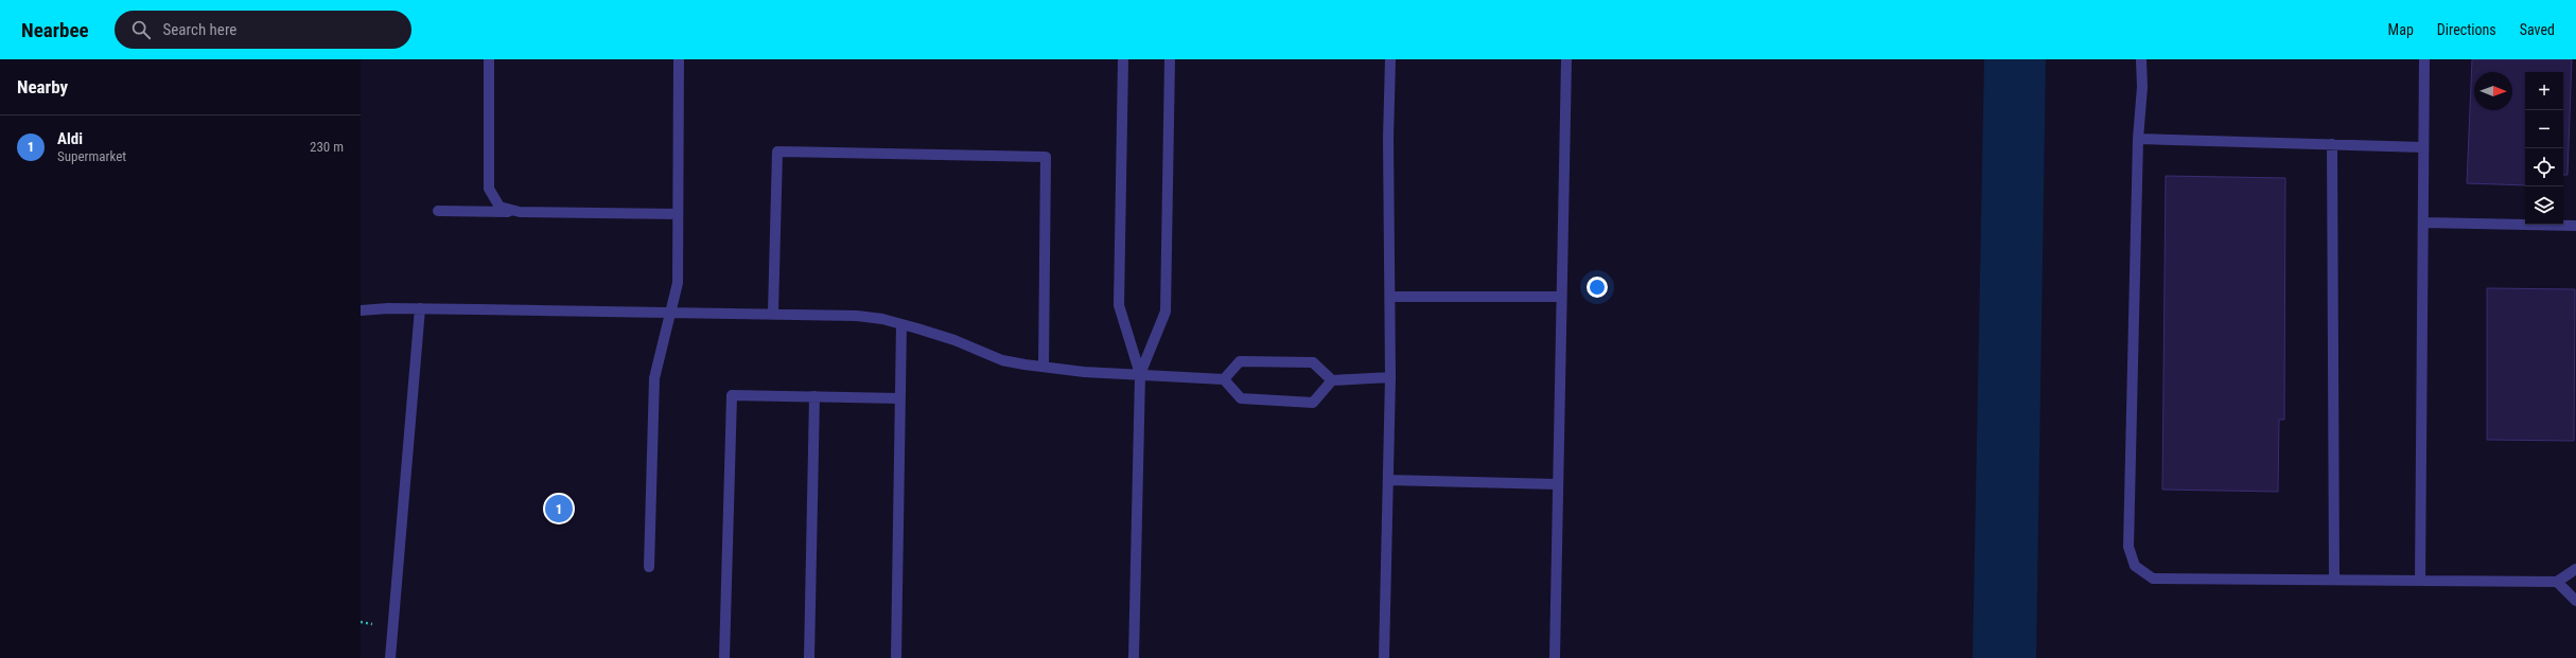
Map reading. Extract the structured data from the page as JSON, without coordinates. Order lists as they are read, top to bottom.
{
  "north": "right",
  "page": {
    "header": "Nearbee",
    "search": "Search here",
    "nav": ["Map", "Directions", "Saved"],
    "heading": "Nearby",
    "map_buttons": ["+", "−"],
    "list": [
      {
        "mark": "1",
        "name": "Aldi",
        "note": "Supermarket",
        "value": "230 m"
      }
    ],
    "pins": "1"
  }
}
